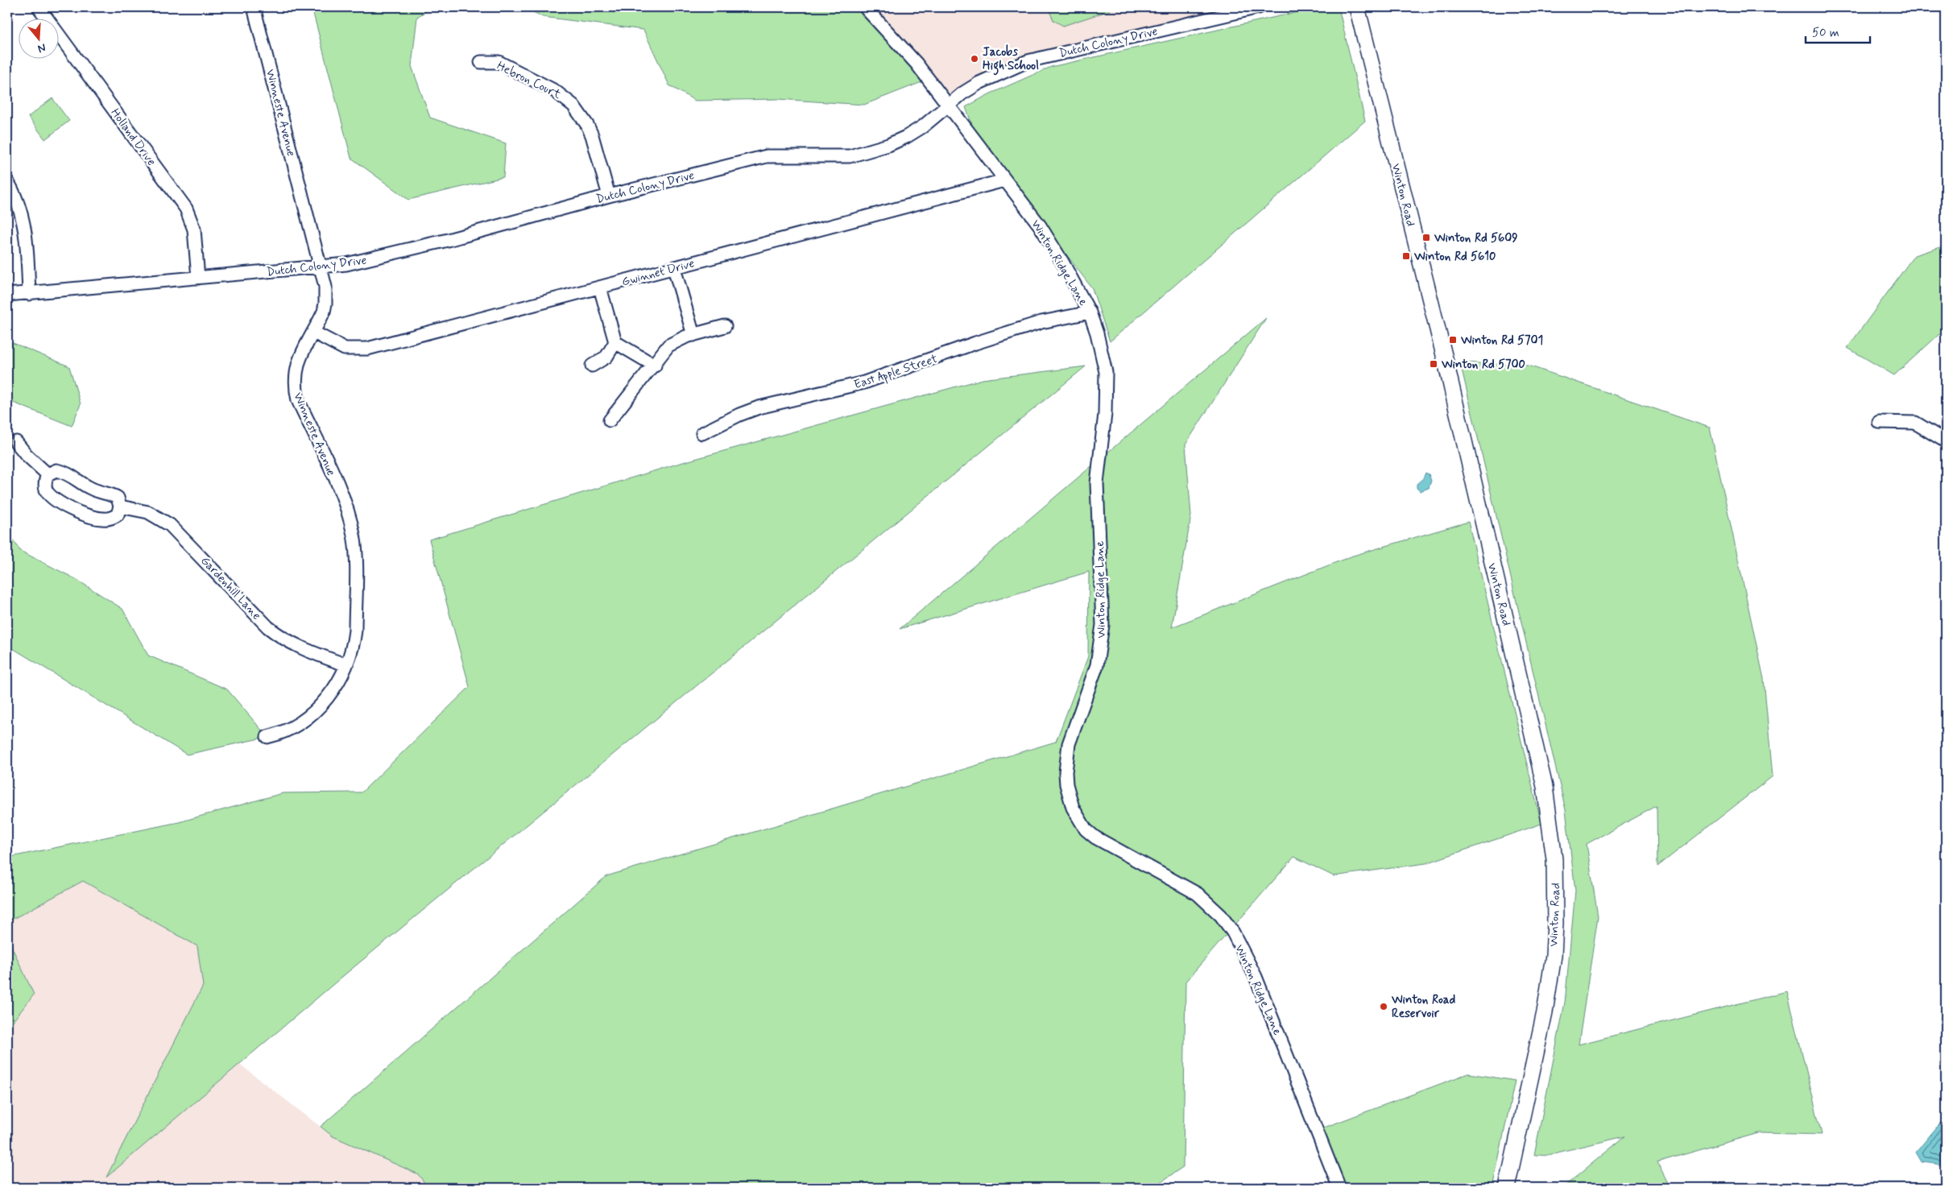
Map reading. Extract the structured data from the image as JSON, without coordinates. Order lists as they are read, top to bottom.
{
  "streets": {
    "main road": ["Winton Road"],
    "street": [
      "Dutch Colony Drive",
      "Hebron Court",
      "Winneste Avenue",
      "Holland Drive",
      "Winton Ridge Lane",
      "Gwinnet Drive",
      "East Apple Street",
      "Gardenhill Lane"
    ]
  },
  "crossings": [
    ["Dutch Colony Drive", "Hebron Court"],
    ["Dutch Colony Drive", "Winneste Avenue"],
    ["Dutch Colony Drive", "Holland Drive"],
    ["Dutch Colony Drive", "Winton Ridge Lane"],
    ["Winneste Avenue", "Gwinnet Drive"],
    ["Winneste Avenue", "Gardenhill Lane"],
    ["Winton Ridge Lane", "Gwinnet Drive"],
    ["Winton Ridge Lane", "East Apple Street"]
  ],
  "places": {
    "other": ["Jacobs High School", "Winton Road Reservoir"],
    "transit": [
      "Winton Rd 5609",
      "Winton Rd 5610",
      "Winton Rd 5701",
      "Winton Rd 5700"
    ]
  },
  "scale_bar": "50 m",
  "north": "bottom"
}
